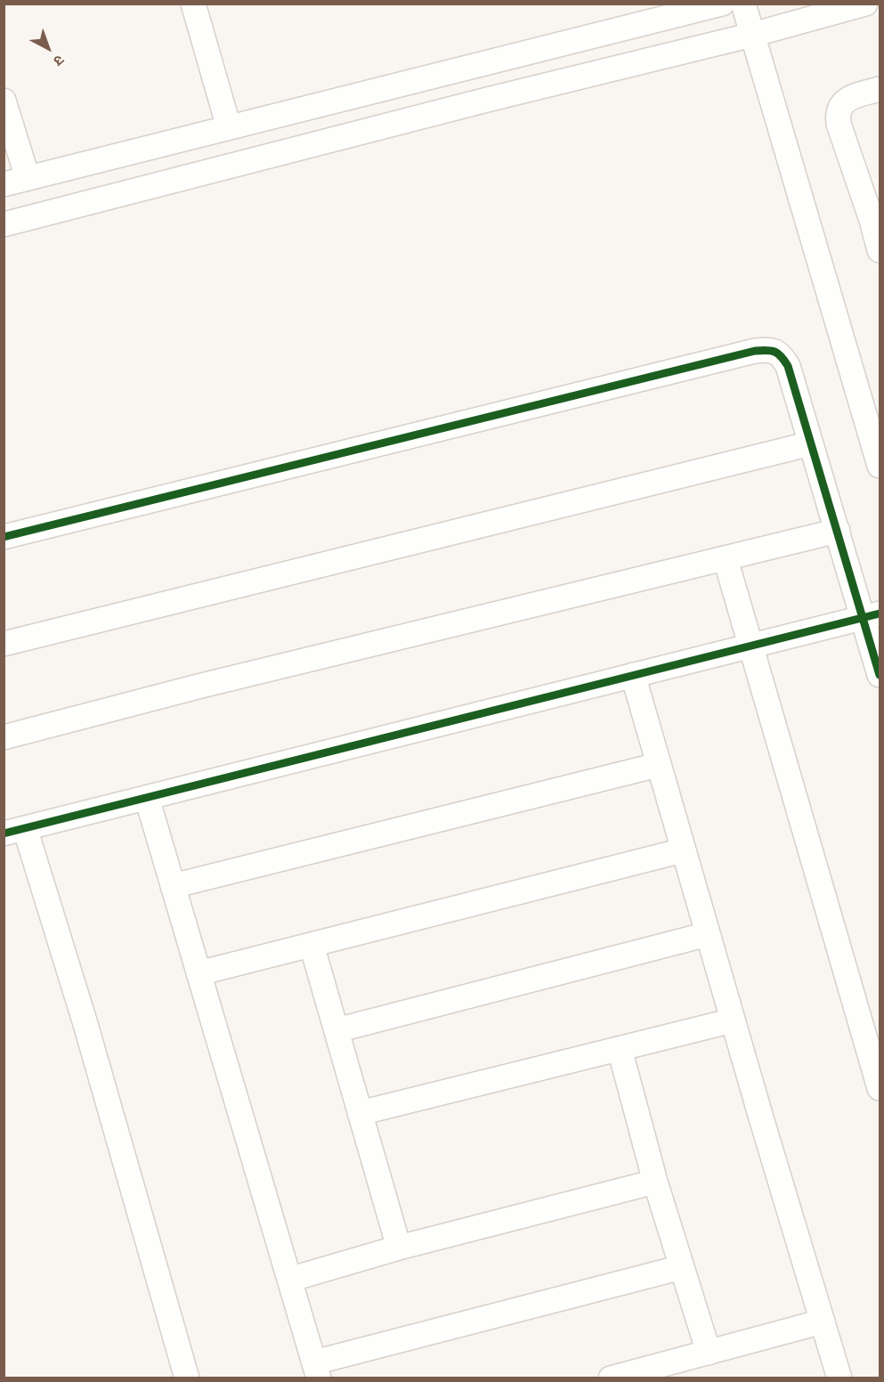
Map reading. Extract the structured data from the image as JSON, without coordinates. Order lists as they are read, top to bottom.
{
  "north": "bottom right"
}
